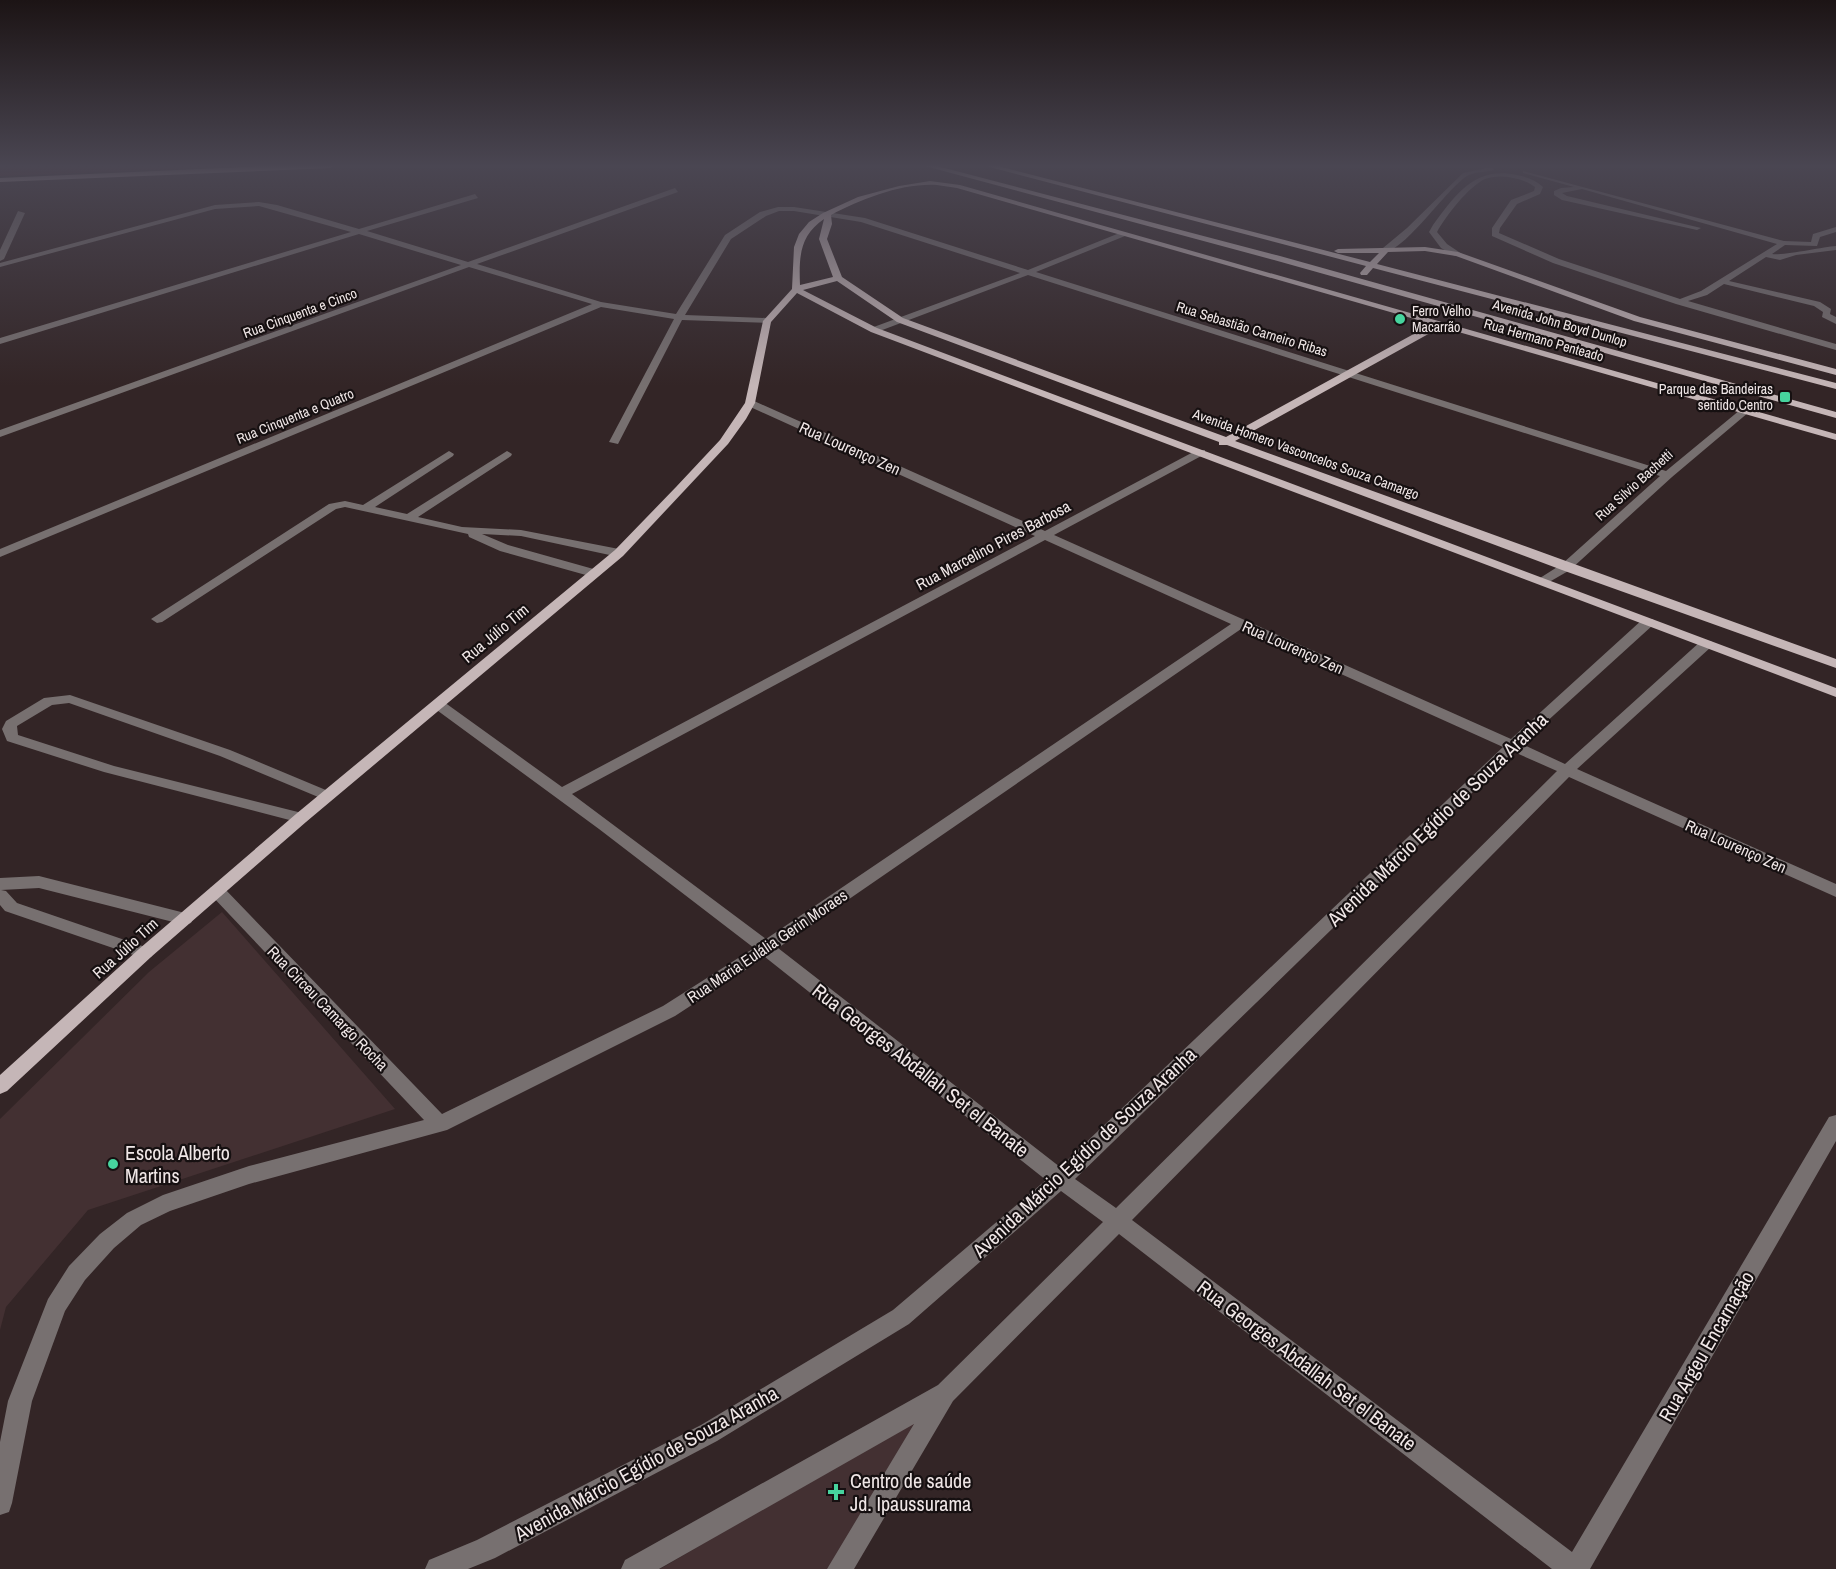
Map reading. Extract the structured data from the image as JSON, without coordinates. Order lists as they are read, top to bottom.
{
  "streets": {
    "main road": [
      "Avenida John Boyd Dunlop",
      "Rua Hermano Penteado",
      "Avenida Homero Vasconcelos Souza Camargo",
      "Rua Marcelino Pires Barbosa",
      "Rua Júlio Tim"
    ],
    "street": [
      "Rua Cinquenta e Cinco",
      "Rua Sebastião Carneiro Ribas",
      "Rua Cinquenta e Quatro",
      "Rua Lourenço Zen",
      "Rua Silvio Bachetti",
      "Avenida Márcio Egídio de Souza Aranha",
      "Rua Maria Eulália Gerin Moraes",
      "Rua Circeu Camargo Rocha",
      "Rua Georges Abdallah Set el Banate",
      "Rua Argeu Encarnação"
    ]
  },
  "crossings": [
    ["Rua Sebastião Carneiro Ribas", "Rua Silvio Bachetti"],
    ["Rua Sebastião Carneiro Ribas", "Rua Marcelino Pires Barbosa"],
    ["Rua Hermano Penteado", "Rua Silvio Bachetti"],
    ["Rua Hermano Penteado", "Rua Marcelino Pires Barbosa"],
    ["Rua Lourenço Zen", "Rua Marcelino Pires Barbosa"],
    ["Rua Lourenço Zen", "Rua Júlio Tim"],
    ["Rua Lourenço Zen", "Avenida Márcio Egídio de Souza Aranha"],
    ["Rua Lourenço Zen", "Rua Maria Eulália Gerin Moraes"],
    ["Avenida Homero Vasconcelos Souza Camargo", "Rua Silvio Bachetti"],
    ["Avenida Homero Vasconcelos Souza Camargo", "Rua Marcelino Pires Barbosa"],
    ["Rua Marcelino Pires Barbosa", "Rua Georges Abdallah Set el Banate"],
    ["Rua Júlio Tim", "Rua Circeu Camargo Rocha"],
    ["Rua Júlio Tim", "Rua Georges Abdallah Set el Banate"],
    ["Avenida Márcio Egídio de Souza Aranha", "Rua Georges Abdallah Set el Banate"],
    ["Rua Maria Eulália Gerin Moraes", "Rua Circeu Camargo Rocha"],
    ["Rua Maria Eulália Gerin Moraes", "Rua Georges Abdallah Set el Banate"],
    ["Rua Georges Abdallah Set el Banate", "Rua Argeu Encarnação"]
  ],
  "places": {
    "other": ["Ferro Velho Macarrão", "Escola Alberto Martins"],
    "transit": ["Parque das Bandeiras sentido Centro"],
    "health": ["Centro de saúde Jd. Ipaussurama"]
  }
}
